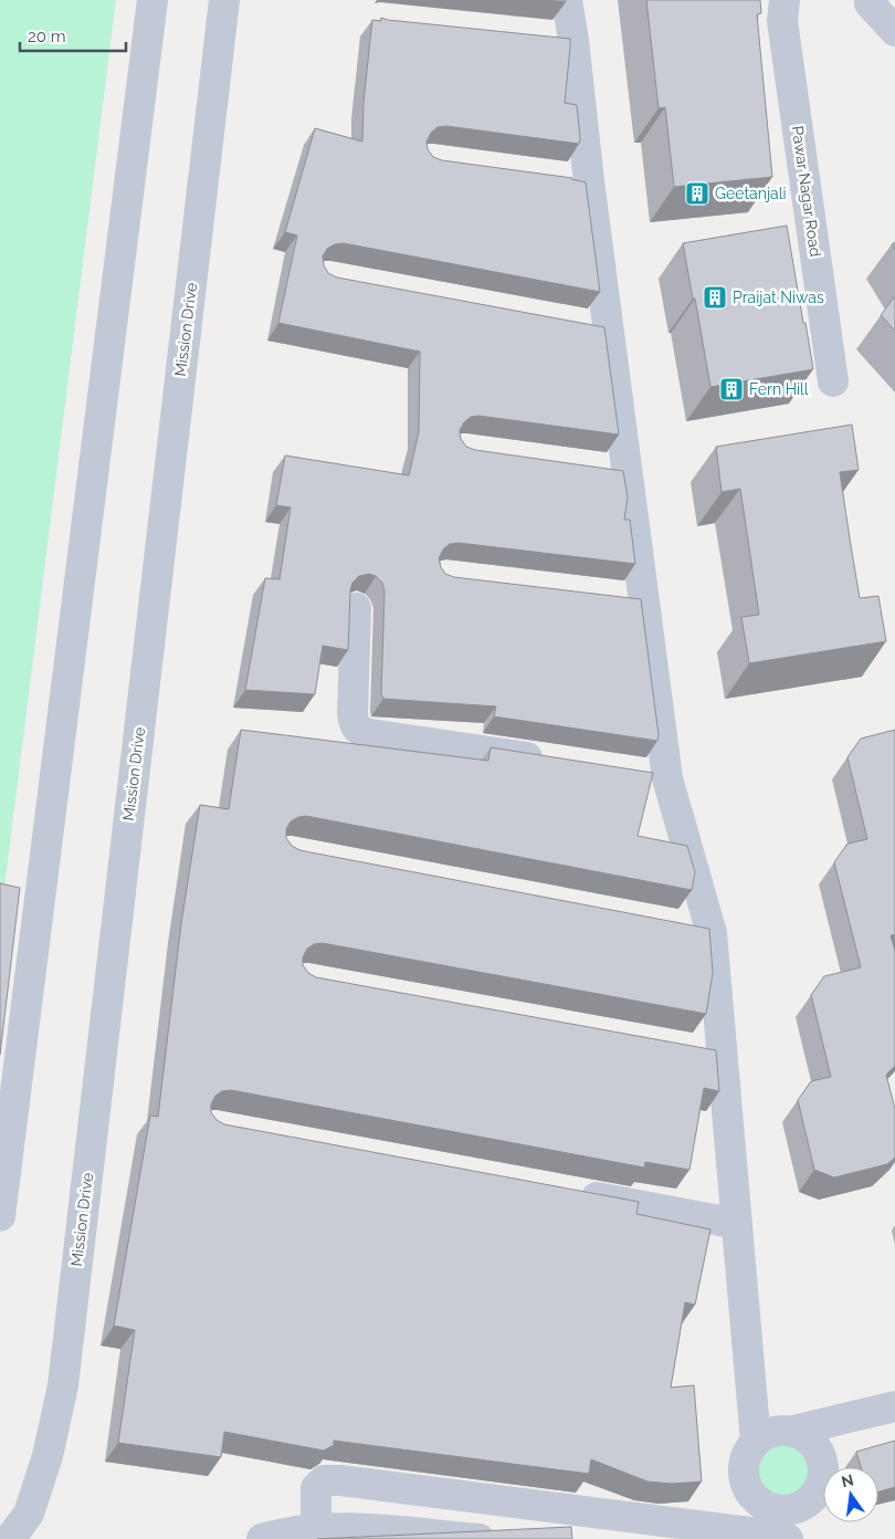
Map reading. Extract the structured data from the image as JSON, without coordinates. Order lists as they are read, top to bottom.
{
  "streets": {
    "street": ["Pawar Nagar Road", "Mission Drive"]
  },
  "places": {
    "building": ["Geetanjali", "Praijat Niwas", "Fern Hill"]
  },
  "scale_bar": "20 m",
  "north": "top"
}
